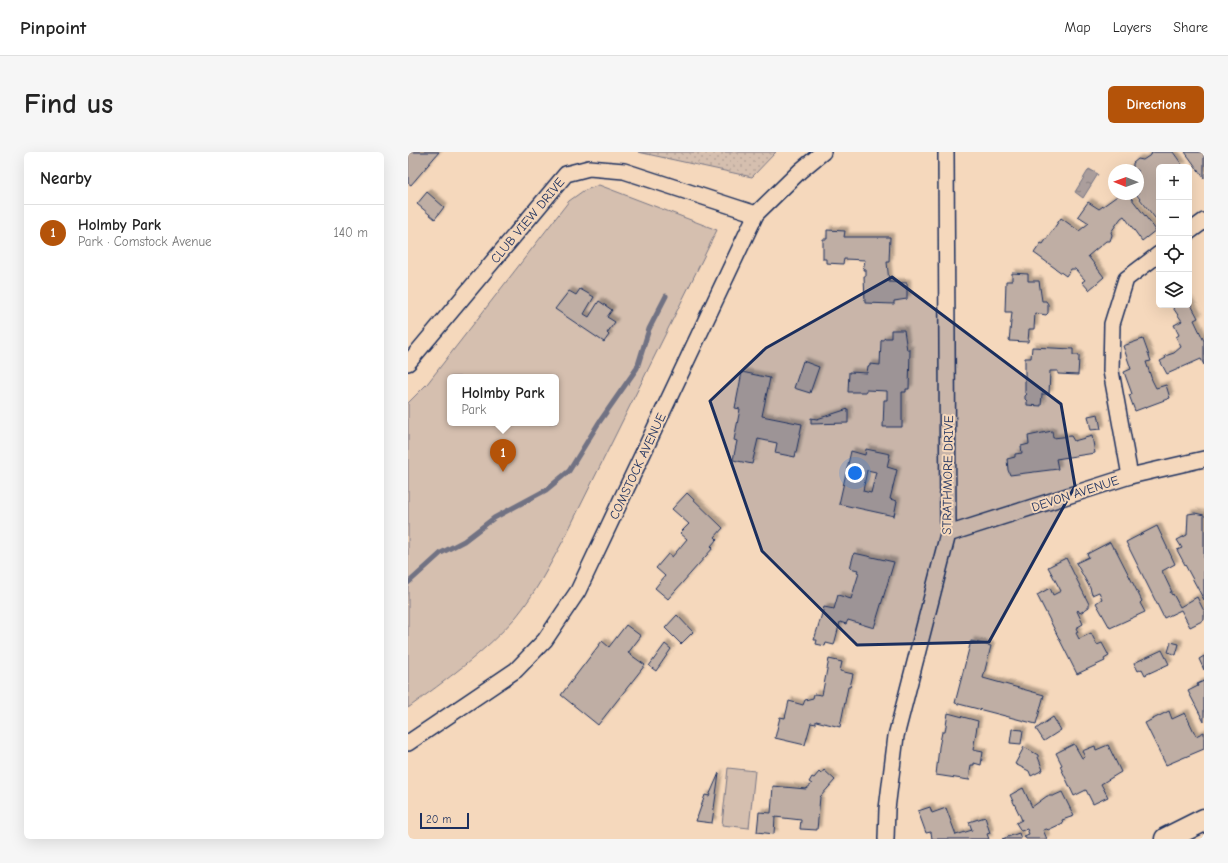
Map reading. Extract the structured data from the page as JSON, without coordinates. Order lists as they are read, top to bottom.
{
  "streets": {
    "street": [
      "CLUB VIEW DRIVE",
      "COMSTOCK AVENUE",
      "STRATHMORE DRIVE",
      "DEVON AVENUE"
    ]
  },
  "crossings": [
    ["CLUB VIEW DRIVE", "COMSTOCK AVENUE"],
    ["STRATHMORE DRIVE", "DEVON AVENUE"]
  ],
  "scale_bar": "20 m",
  "north": "left",
  "page": {
    "header": "Pinpoint",
    "nav": ["Map", "Layers", "Share"],
    "buttons": "Directions",
    "title": "Find us",
    "heading": "Nearby",
    "map_buttons": ["+", "−"],
    "list": [
      {
        "mark": "1",
        "name": "Holmby Park",
        "note": "Park · Comstock Avenue",
        "value": "140 m"
      }
    ],
    "popup": ["Holmby Park", "Park"],
    "pins": "1",
    "scale": "20 m"
  }
}
